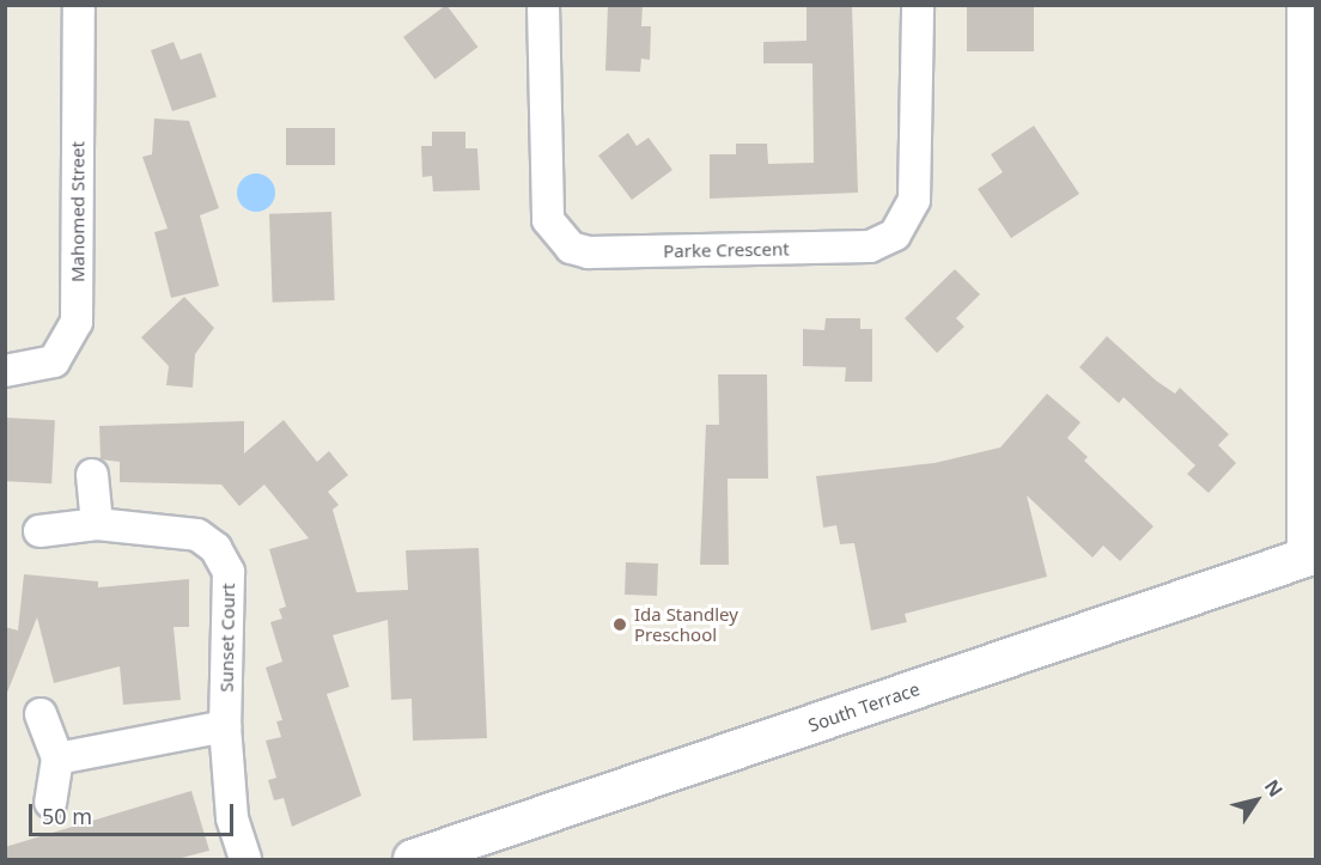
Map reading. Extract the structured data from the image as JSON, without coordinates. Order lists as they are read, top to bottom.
{
  "streets": {
    "street": [
      "Mahomed Street",
      "Parke Crescent",
      "Sunset Court",
      "South Terrace"
    ]
  },
  "places": ["Ida Standley Preschool"],
  "scale_bar": "50 m",
  "north": "top right"
}
